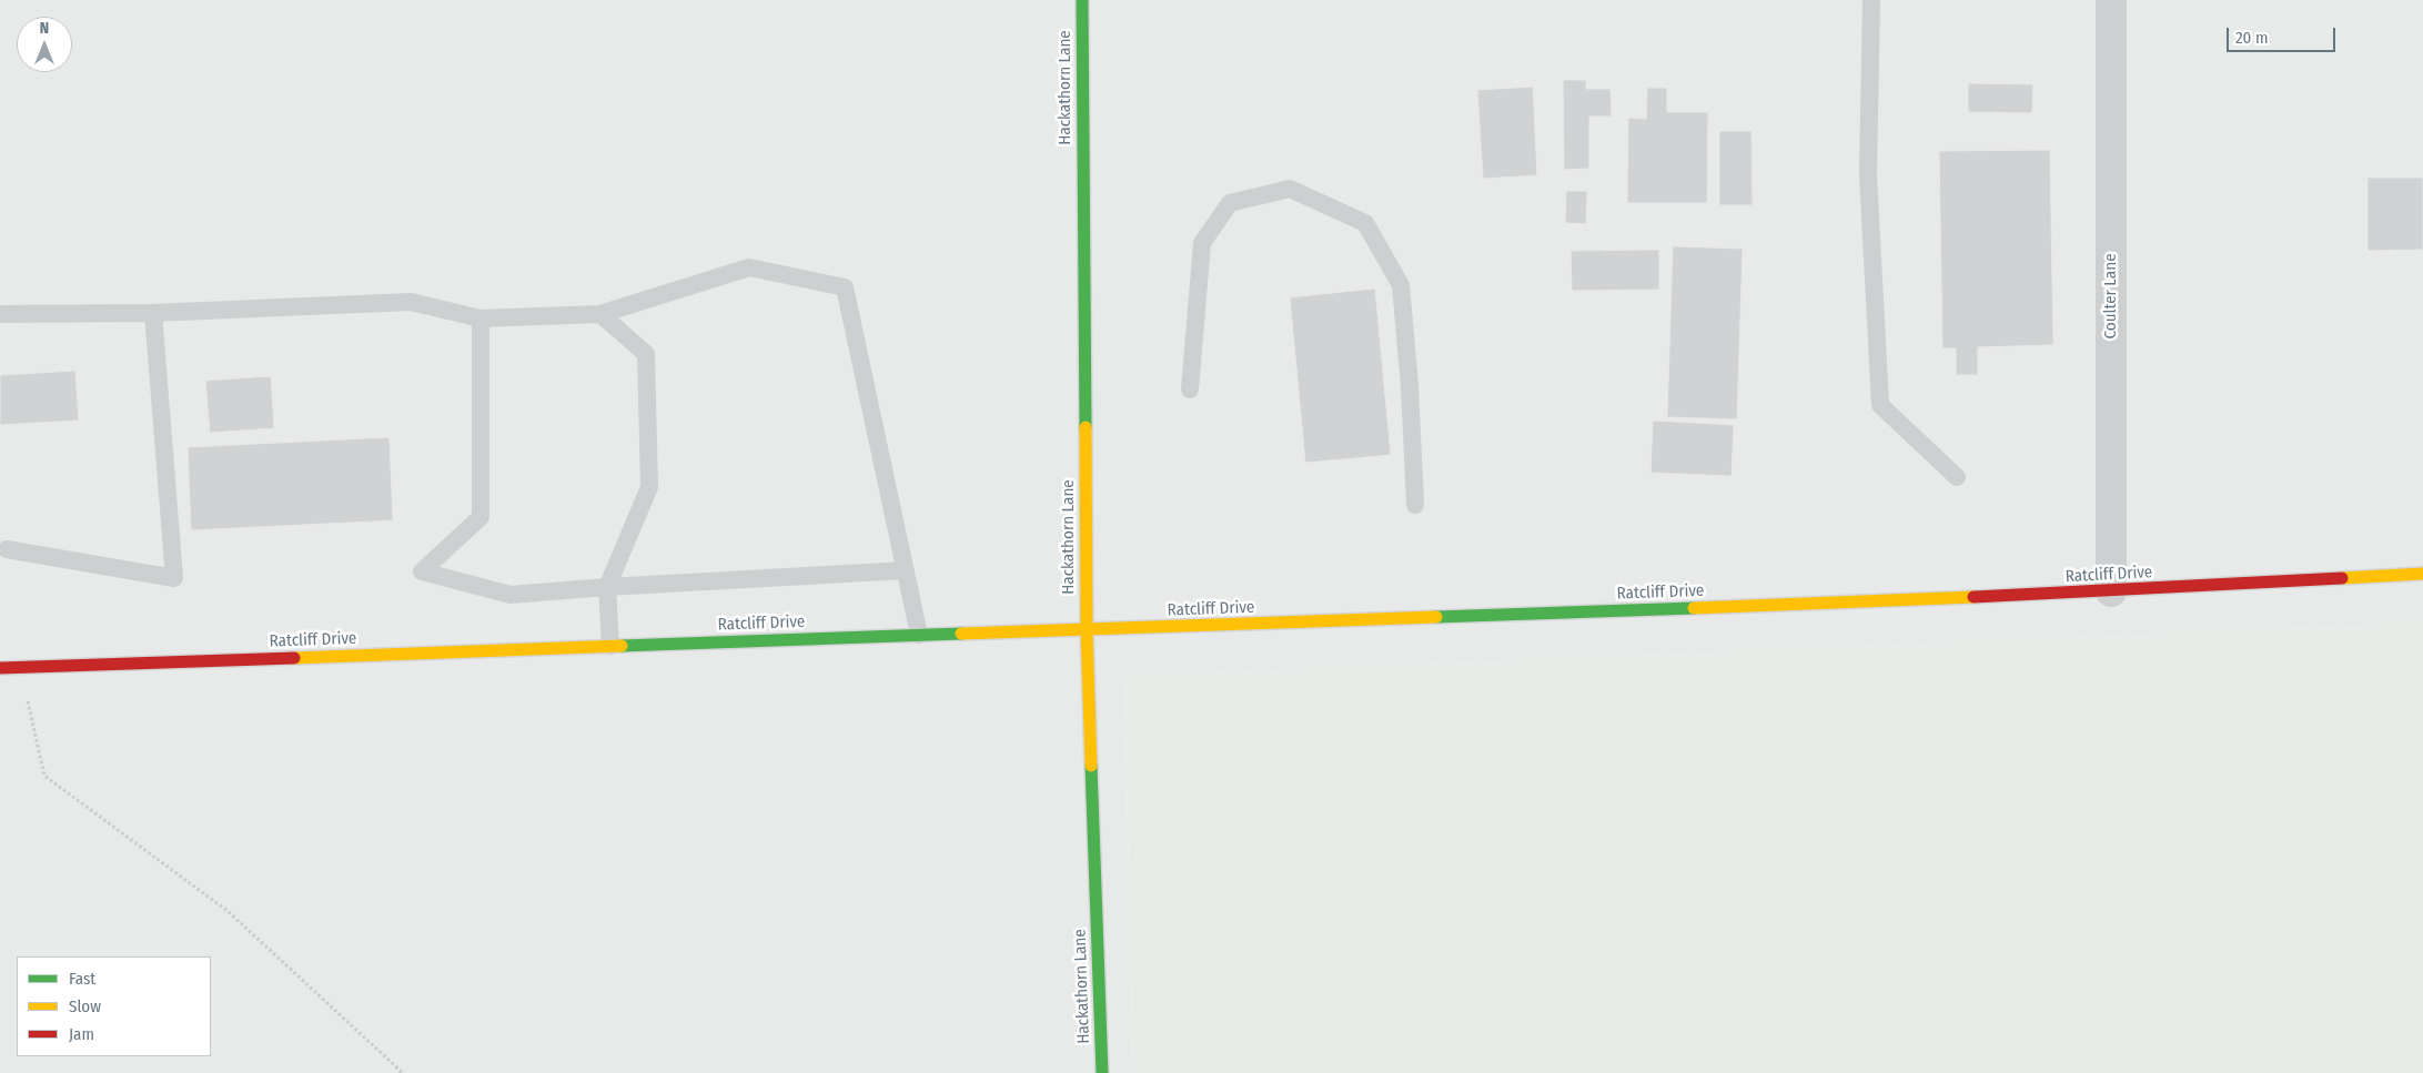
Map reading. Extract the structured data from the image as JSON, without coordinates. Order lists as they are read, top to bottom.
{
  "streets": {
    "street": ["Hackathorn Lane", "Coulter Lane", "Ratcliff Drive"]
  },
  "crossings": [
    ["Hackathorn Lane", "Ratcliff Drive"],
    ["Coulter Lane", "Ratcliff Drive"]
  ],
  "legend": ["Fast", "Slow", "Jam"],
  "scale_bar": "20 m",
  "north": "top"
}
